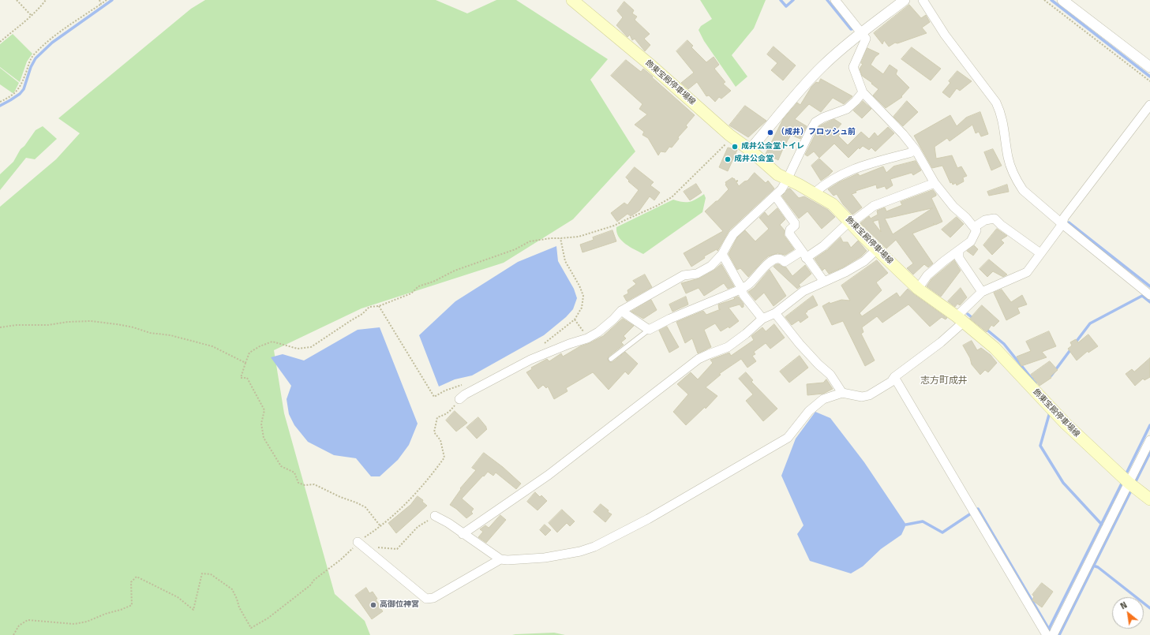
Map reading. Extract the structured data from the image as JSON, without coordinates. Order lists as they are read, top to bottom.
{
  "streets": {
    "main road": ["飾東宝殿停車場線"]
  },
  "districts": ["志方町成井"],
  "places": [
    "（成井）フロッシュ前",
    "成井公会堂トイレ",
    "成井公会堂",
    "高御位神宮"
  ],
  "north": "top left"
}
